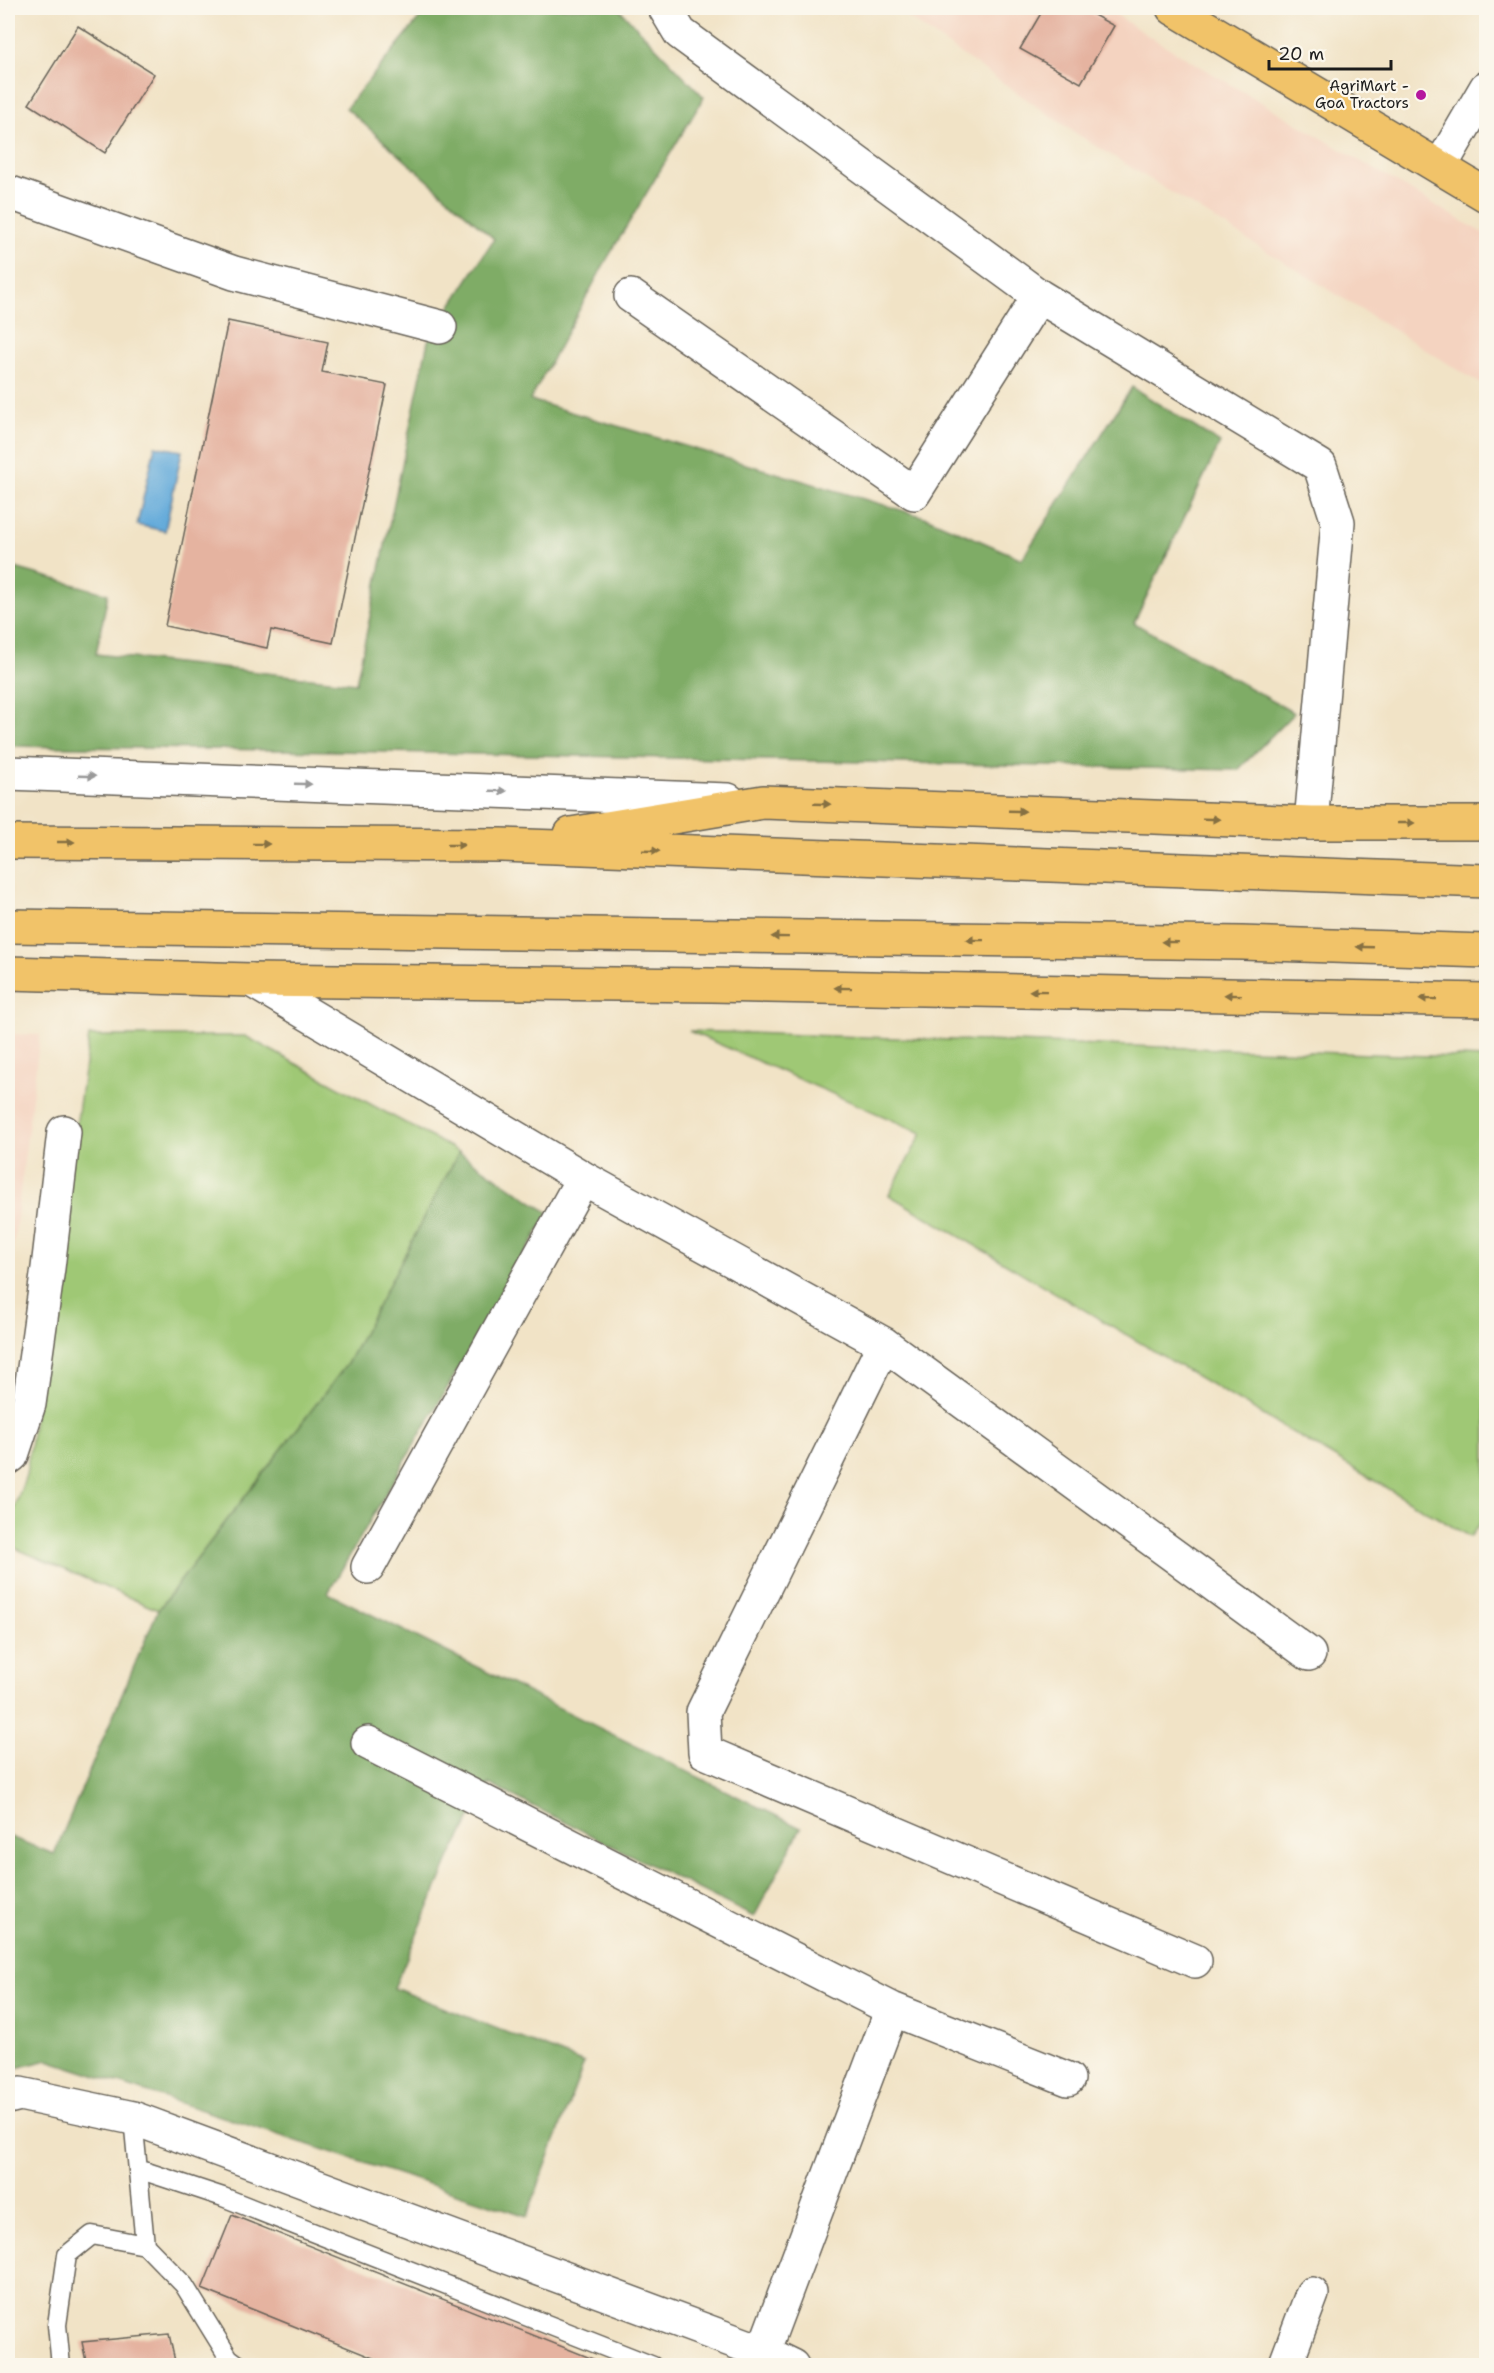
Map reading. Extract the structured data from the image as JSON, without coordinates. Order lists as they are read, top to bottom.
{
  "places": ["AgriMart - Goa Tractors"],
  "scale_bar": "20 m"
}
